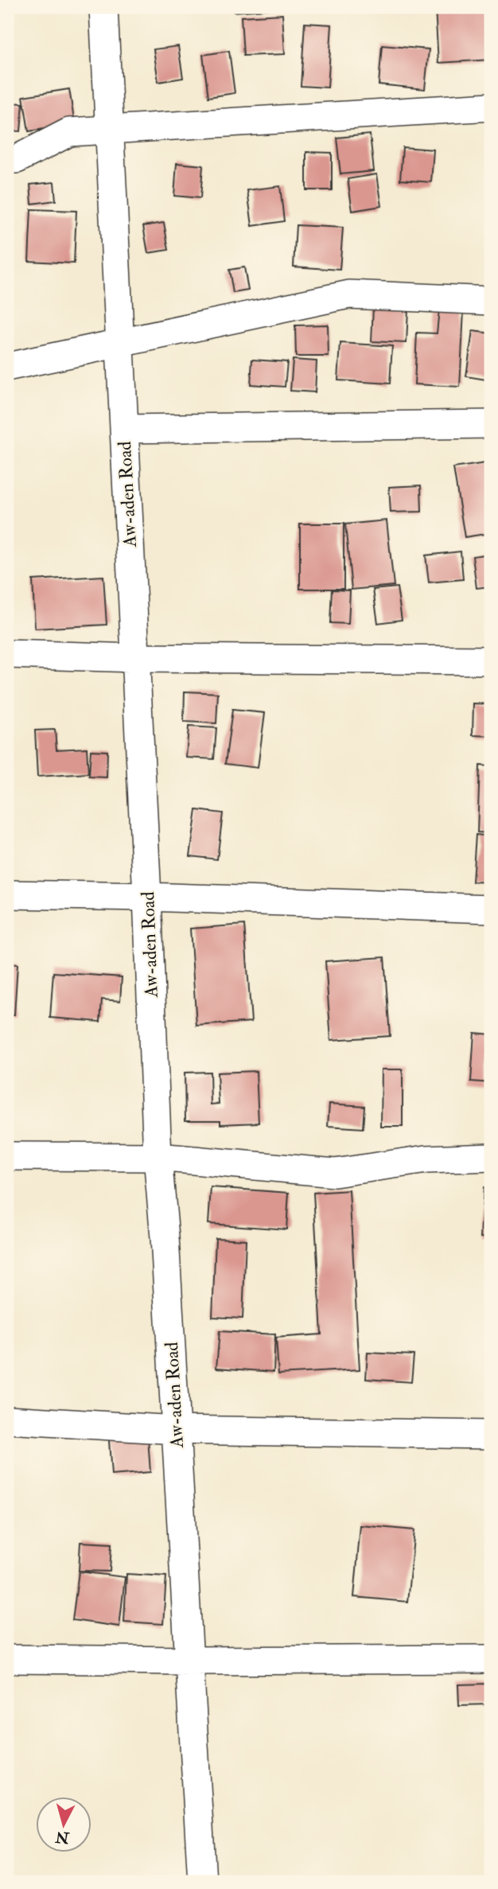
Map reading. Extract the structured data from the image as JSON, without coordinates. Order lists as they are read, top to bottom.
{
  "streets": {
    "street": ["Aw-aden Road"]
  },
  "north": "bottom"
}
